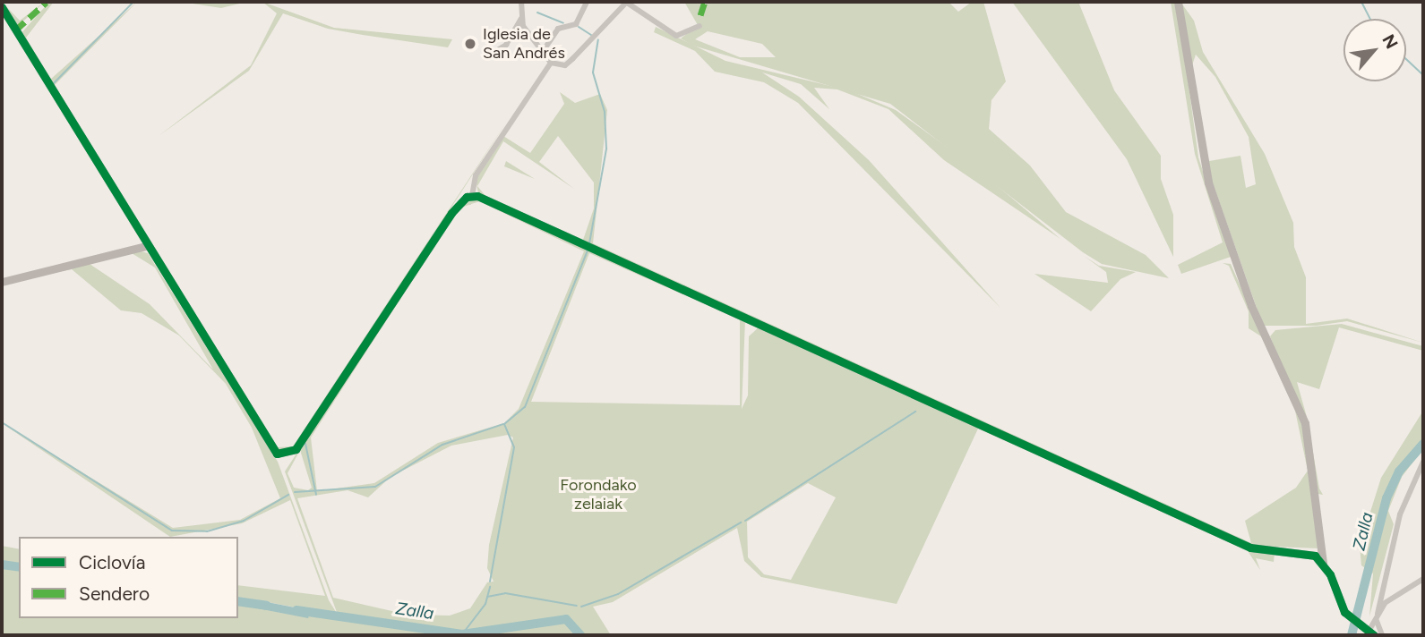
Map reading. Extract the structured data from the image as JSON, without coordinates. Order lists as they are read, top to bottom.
{
  "water": ["Zalla"],
  "parks": ["Forondako zelaiak"],
  "places": ["Iglesia de San Andrés"],
  "legend": ["Ciclovía", "Sendero"],
  "north": "top right"
}
